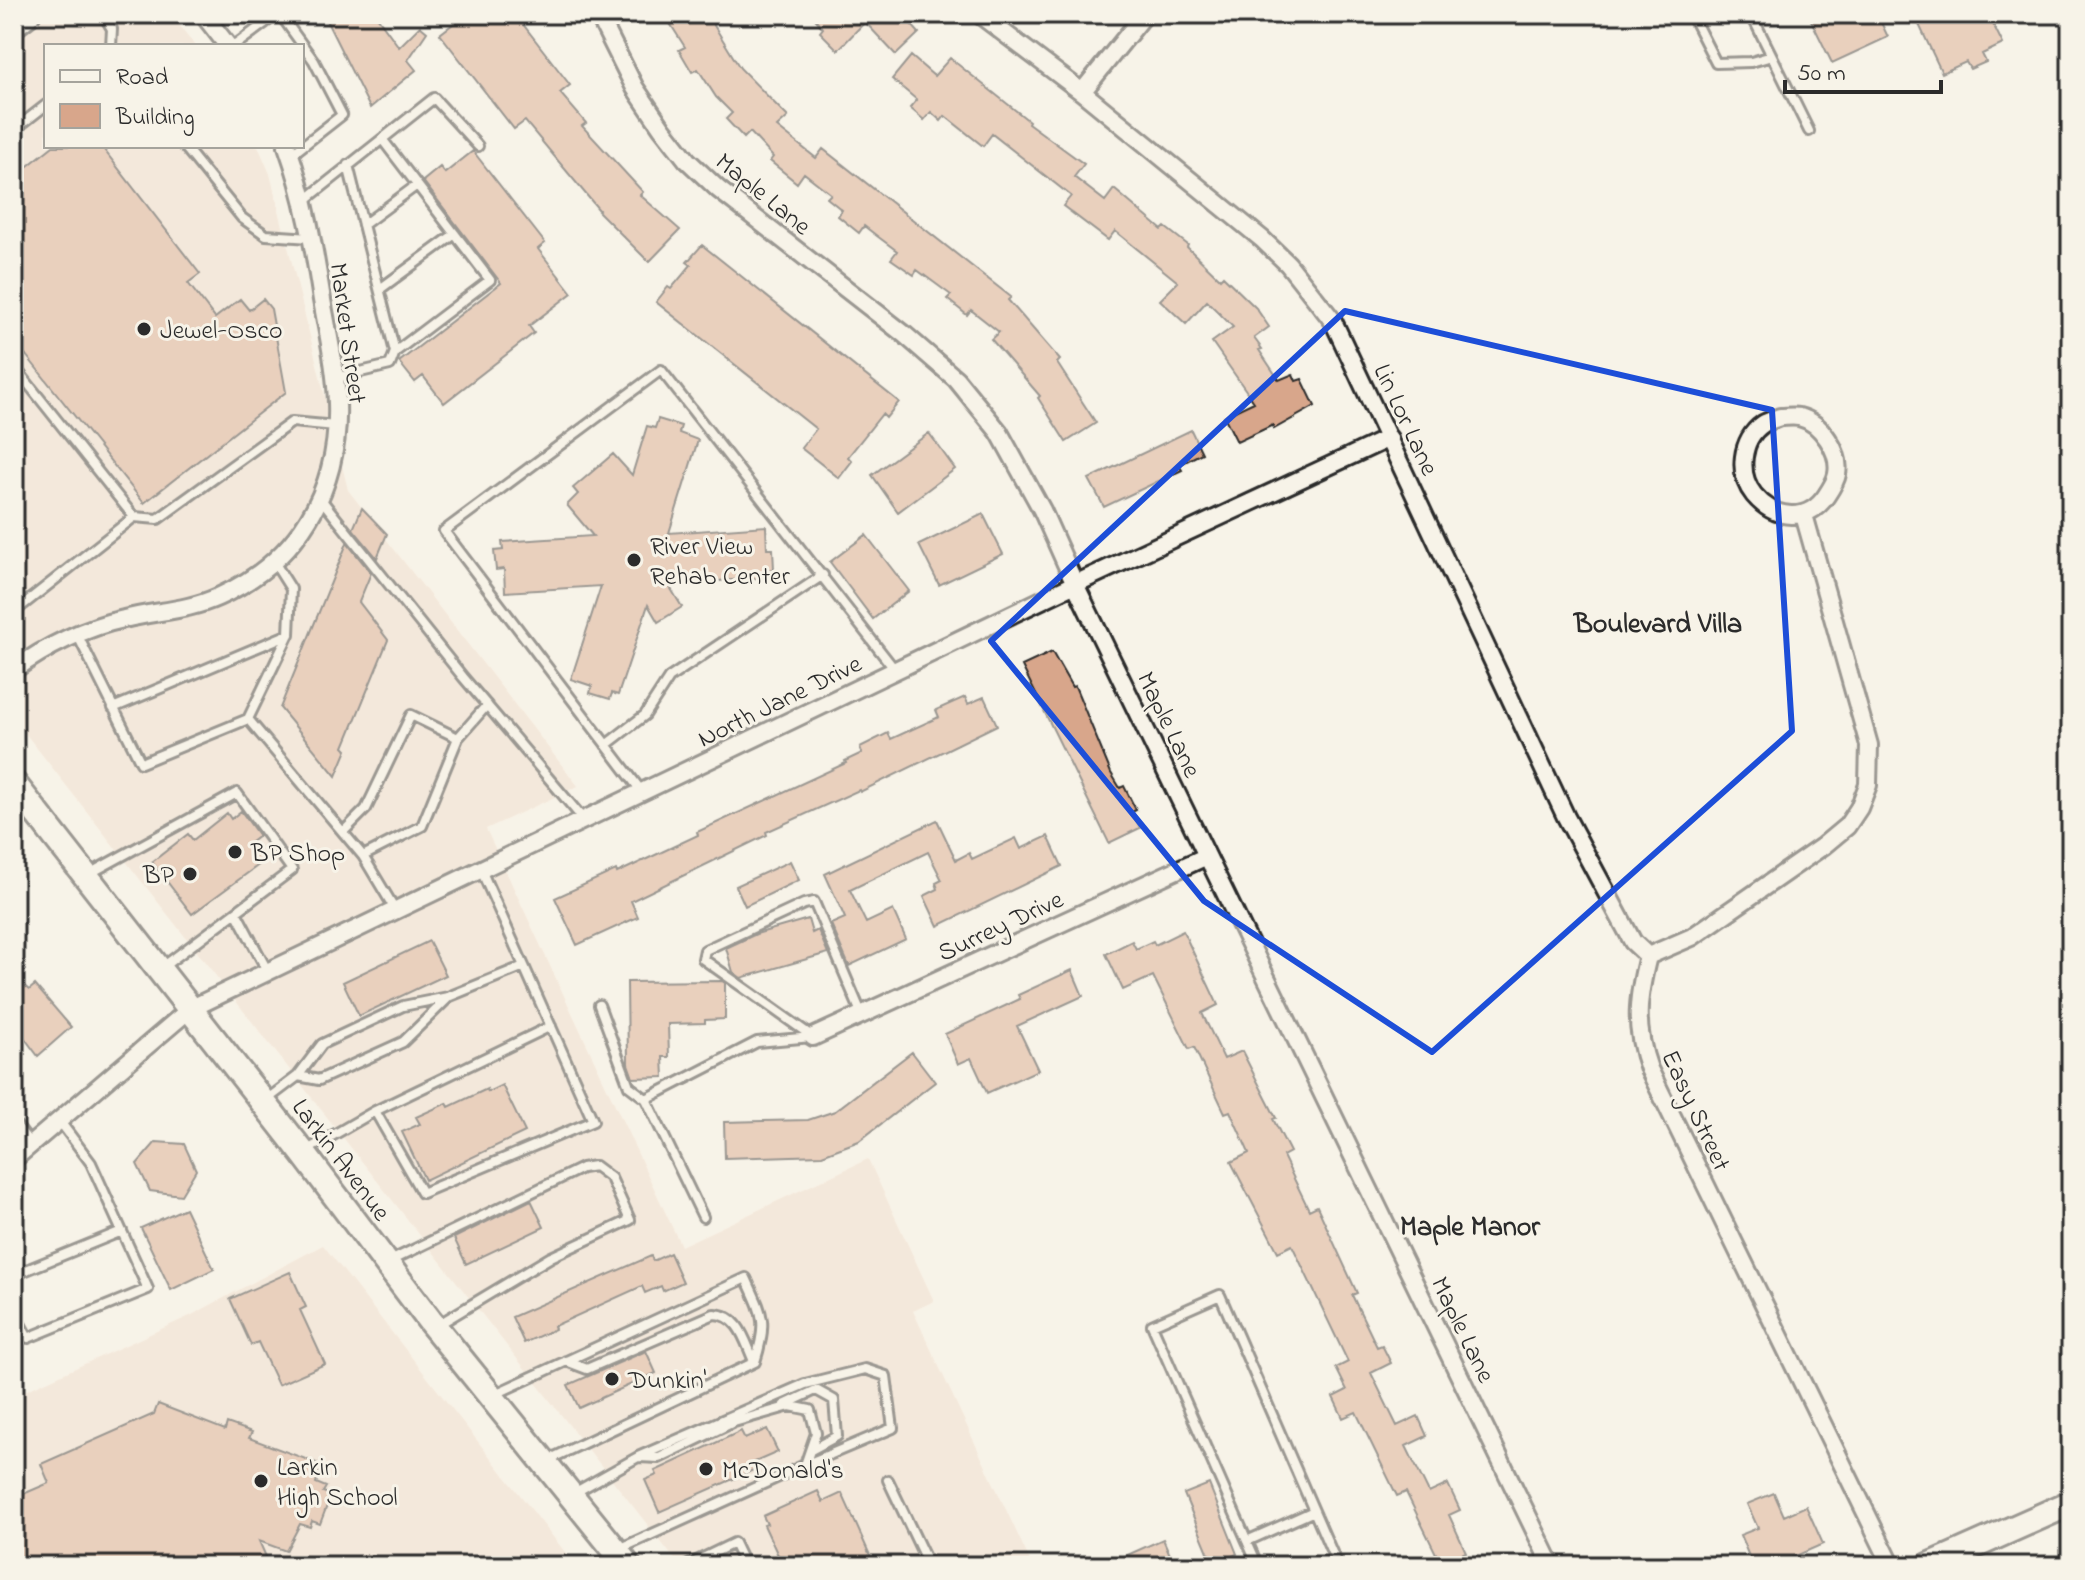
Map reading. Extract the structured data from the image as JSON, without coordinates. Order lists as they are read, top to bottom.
{
  "streets": {
    "main road": ["Larkin Avenue"],
    "street": [
      "Maple Lane",
      "Market Street",
      "Lin Lor Lane",
      "North Jane Drive",
      "Surrey Drive",
      "Easy Street"
    ]
  },
  "crossings": [
    ["Maple Lane", "North Jane Drive"],
    ["Maple Lane", "Surrey Drive"],
    ["Lin Lor Lane", "North Jane Drive"],
    ["Lin Lor Lane", "Easy Street"],
    ["North Jane Drive", "Larkin Avenue"]
  ],
  "districts": ["Boulevard Villa", "Maple Manor"],
  "places": [
    "Jewel-Osco",
    "River View Rehab Center",
    "BP Shop",
    "BP",
    "Dunkin'",
    "McDonald's",
    "Larkin High School"
  ],
  "legend": ["Road", "Building"],
  "scale_bar": "50 m"
}
